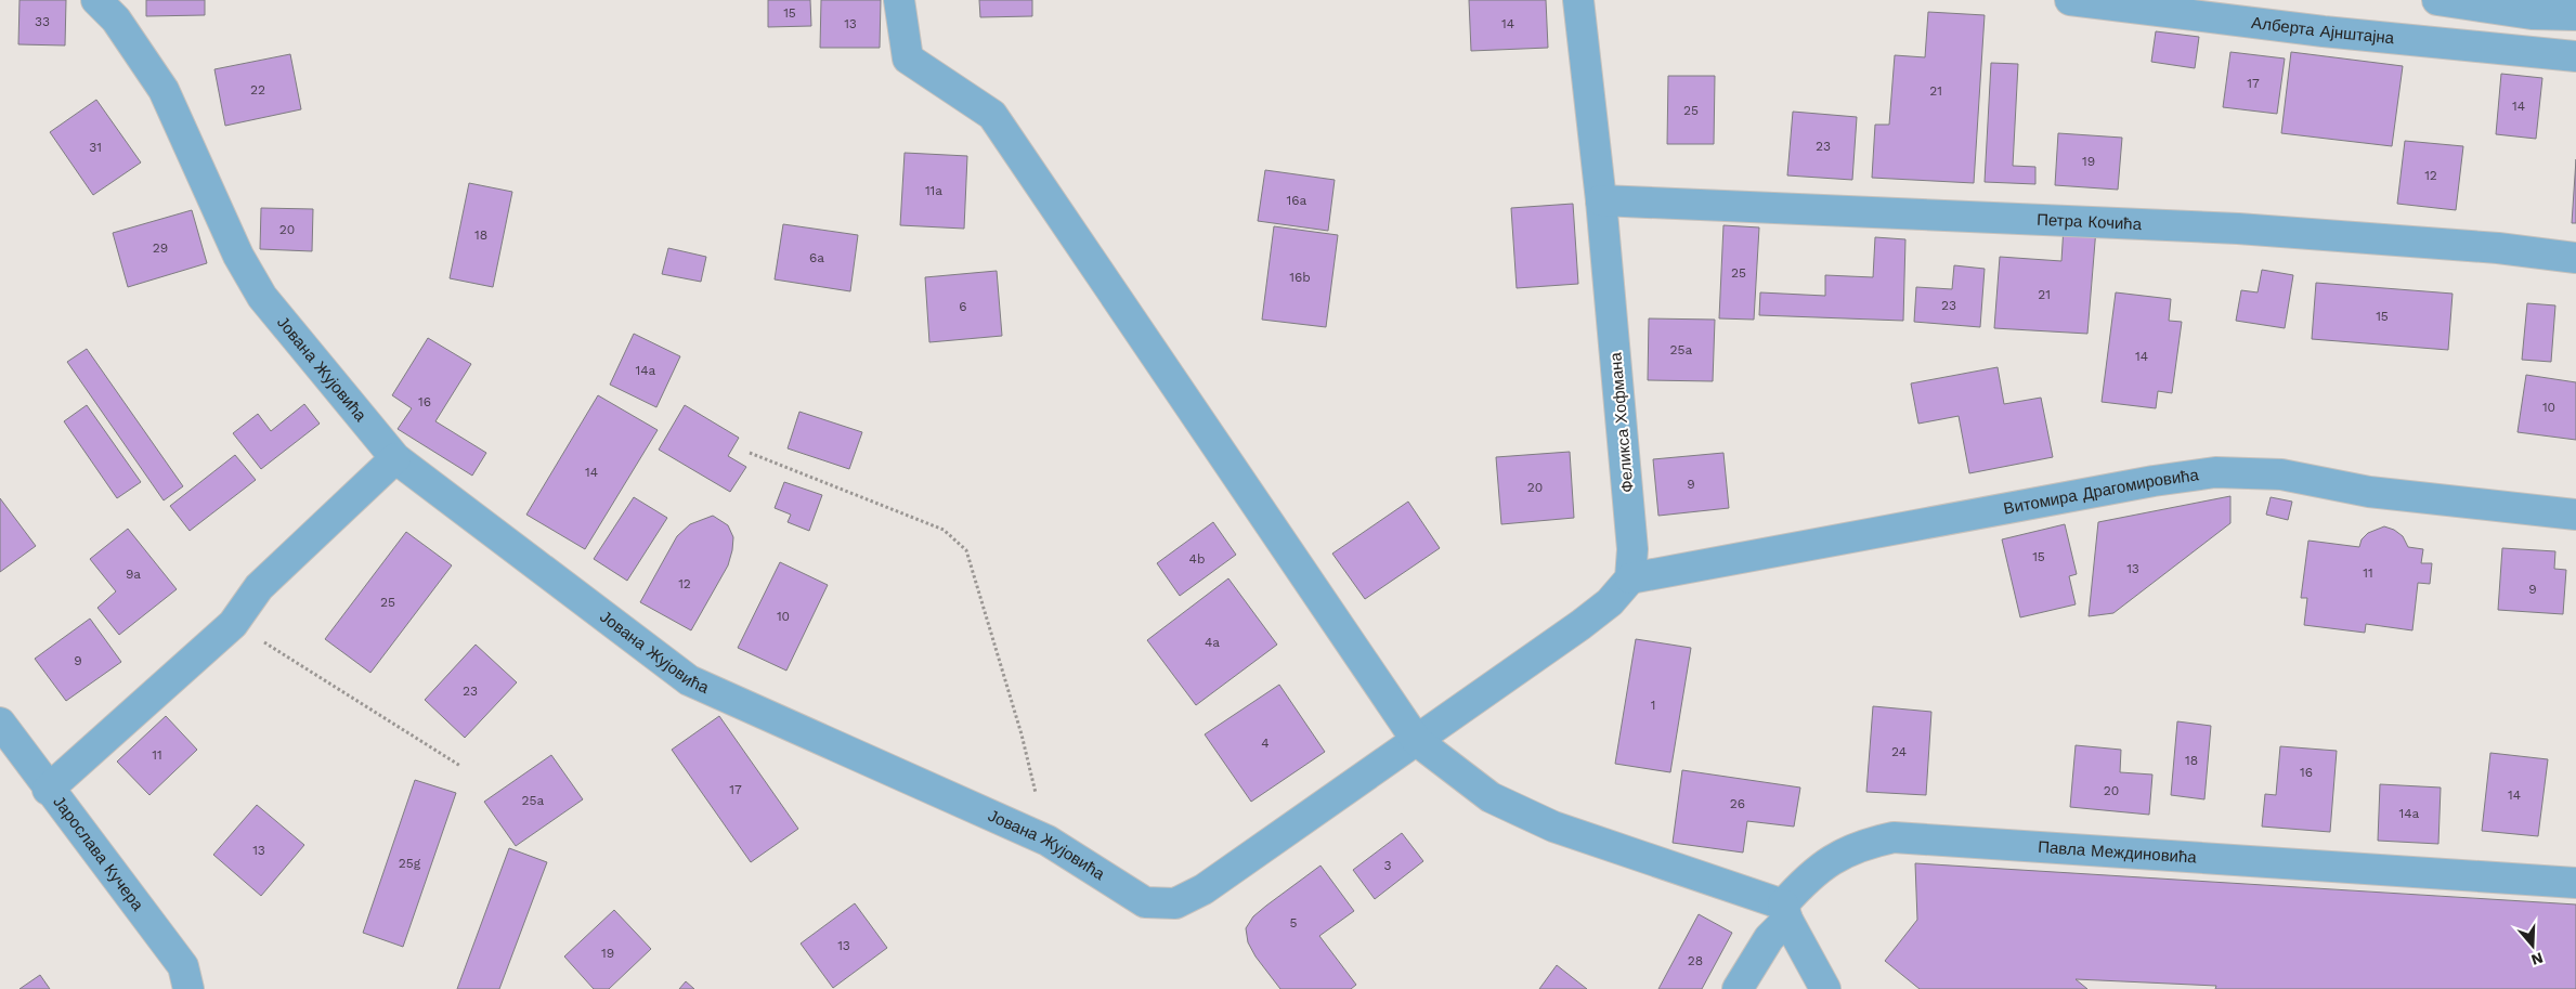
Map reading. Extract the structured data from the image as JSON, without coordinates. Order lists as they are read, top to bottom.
{
  "streets": {
    "street": [
      "Алберта Ајнштајна",
      "Петра Кочића",
      "Јована Жујовића",
      "Феликса Хофмана",
      "Витомира Драгомировића",
      "Павла Междиновића",
      "Јарослава Кучера"
    ]
  },
  "crossings": [
    ["Петра Кочића", "Феликса Хофмана"],
    ["Феликса Хофмана", "Витомира Драгомировића"]
  ],
  "house_numbers": [
    "15",
    "33",
    "13",
    "14",
    "17",
    "22",
    "21",
    "14",
    "25",
    "23",
    "31",
    "19",
    "12",
    "11a",
    "16a",
    "20",
    "18",
    "29",
    "6a",
    "25",
    "16b",
    "21",
    "23",
    "6",
    "15",
    "25a",
    "14",
    "14a",
    "16",
    "10",
    "14",
    "9",
    "20",
    "15",
    "4b",
    "13",
    "11",
    "9a",
    "12",
    "9",
    "25",
    "10",
    "4a",
    "9",
    "23",
    "1",
    "4",
    "24",
    "11",
    "18",
    "16",
    "17",
    "20",
    "14",
    "25a",
    "26",
    "14a",
    "13",
    "25g",
    "3",
    "5",
    "13",
    "19",
    "28"
  ],
  "north": "bottom"
}
